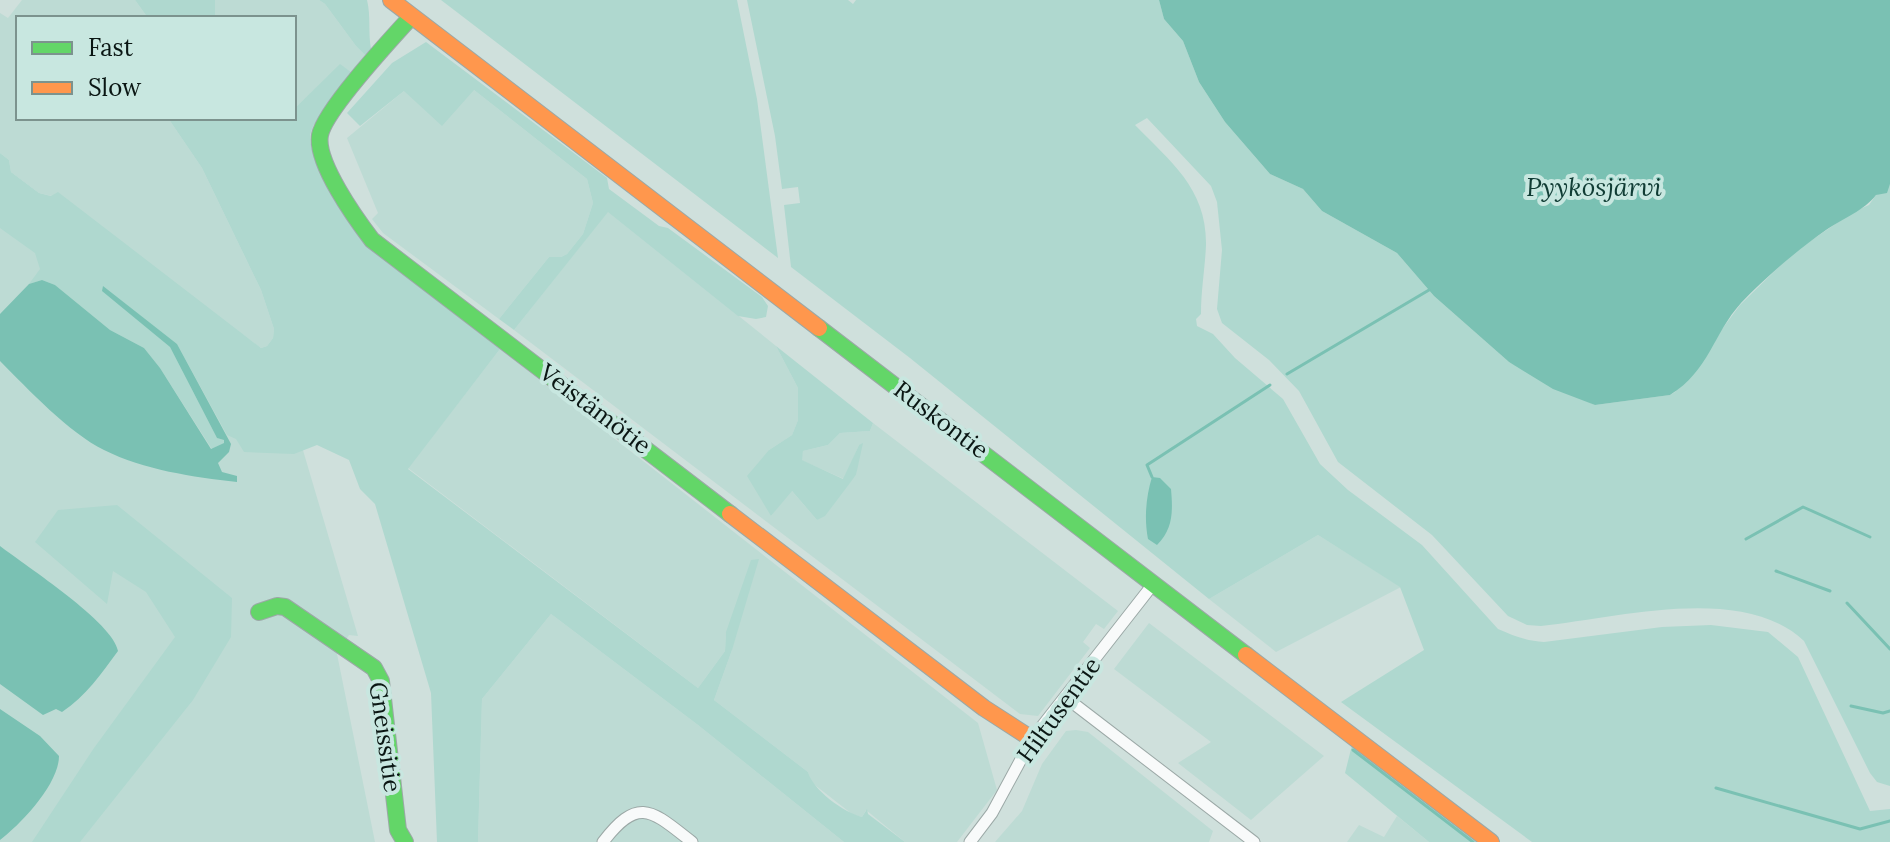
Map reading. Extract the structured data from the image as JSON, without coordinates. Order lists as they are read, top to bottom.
{
  "streets": {
    "street": [
      "Veistämötie",
      "Ruskontie",
      "Hiltusentie",
      "Gneissitie"
    ]
  },
  "crossings": [
    ["Veistämötie", "Ruskontie"],
    ["Veistämötie", "Hiltusentie"],
    ["Ruskontie", "Hiltusentie"]
  ],
  "water": ["Pyykösjärvi"],
  "legend": ["Fast", "Slow"]
}
